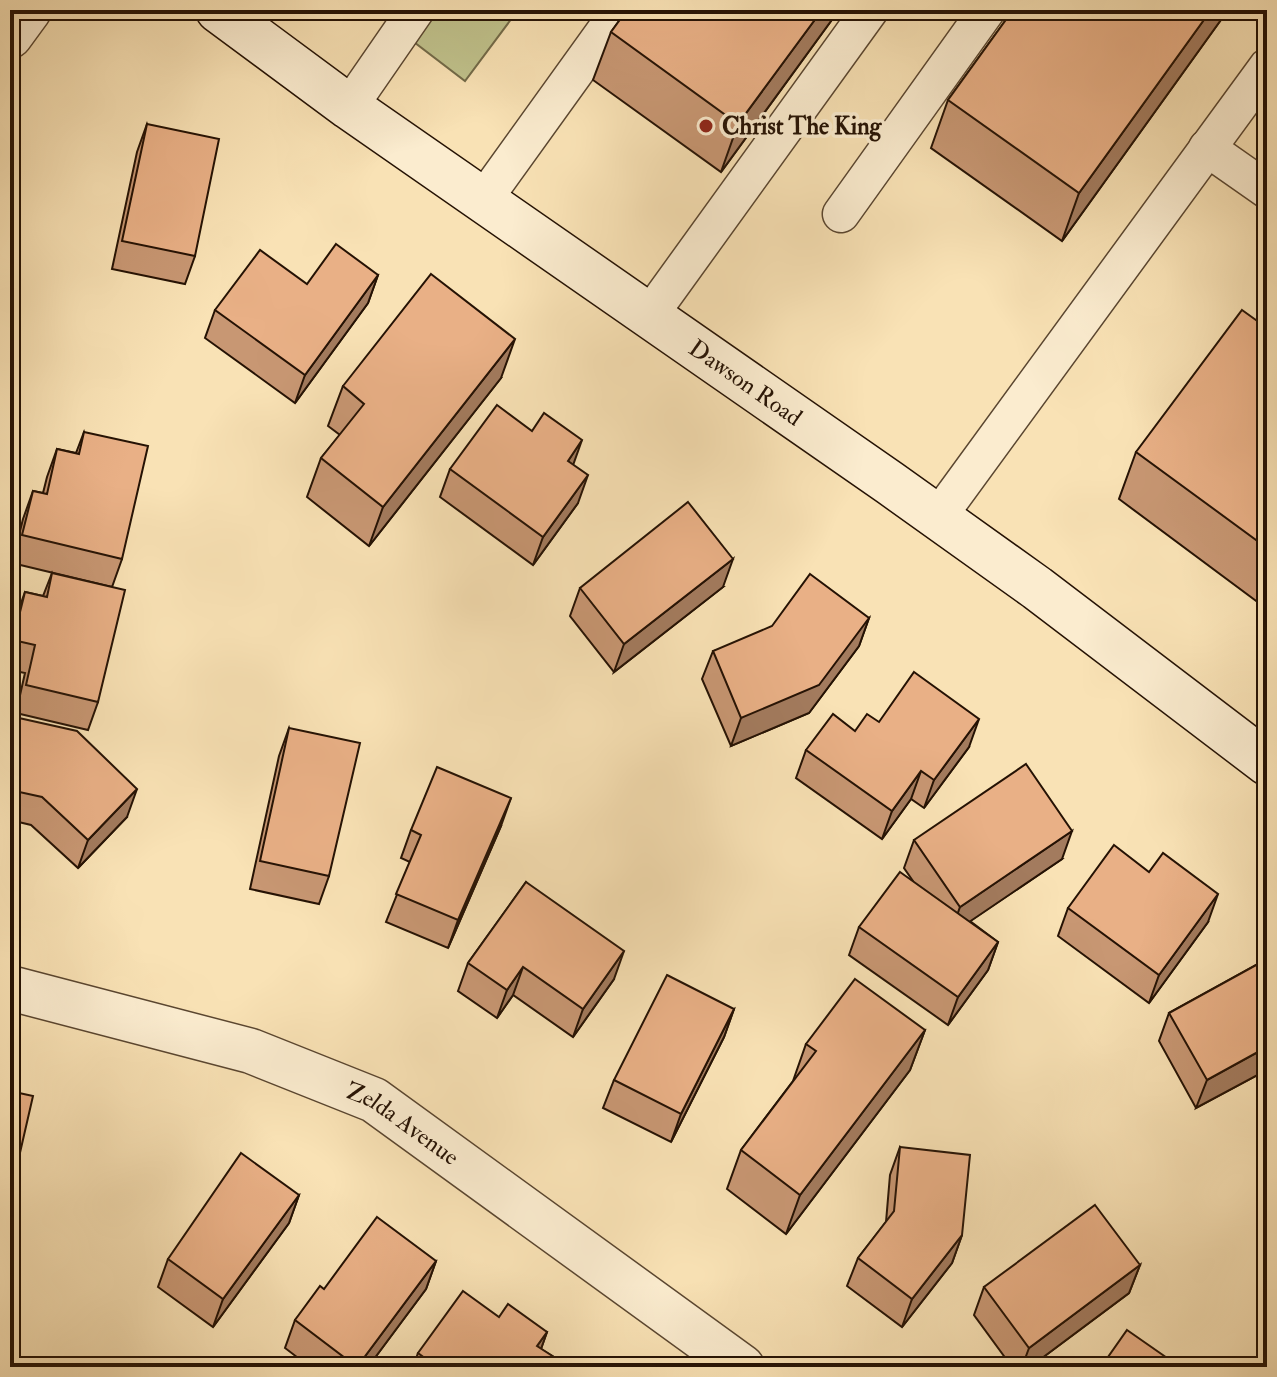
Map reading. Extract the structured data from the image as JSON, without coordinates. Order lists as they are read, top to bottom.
{
  "streets": {
    "main road": ["Dawson Road", "Zelda Avenue"]
  },
  "places": ["Christ The King"]
}
